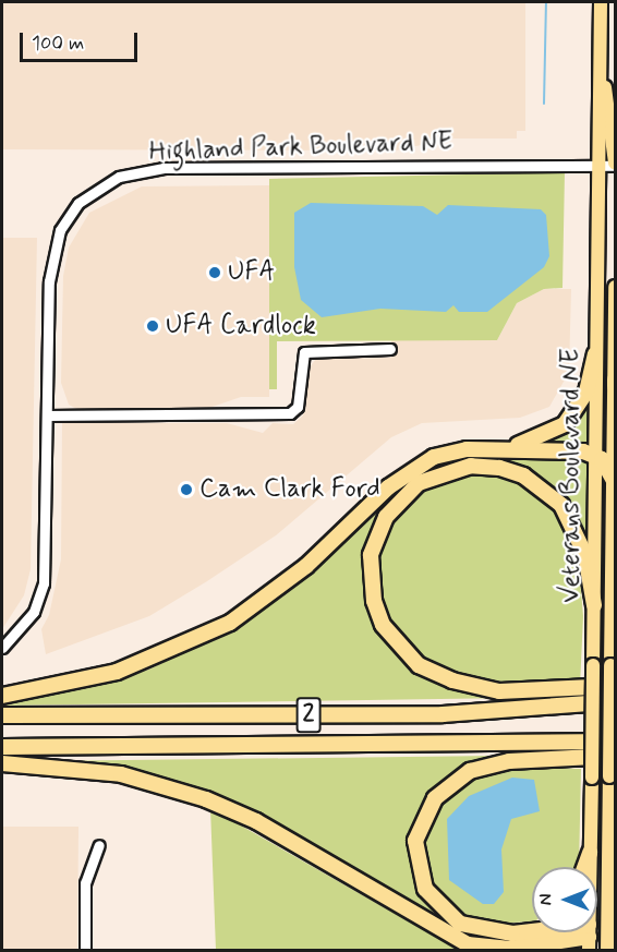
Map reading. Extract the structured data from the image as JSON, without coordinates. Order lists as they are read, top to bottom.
{
  "streets": {
    "highway": ["2"],
    "main road": ["Veterans Boulevard NE"],
    "street": ["Highland Park Boulevard NE"]
  },
  "crossings": [
    ["Highland Park Boulevard NE", "Veterans Boulevard NE"]
  ],
  "places": ["UFA", "UFA Cardlock", "Cam Clark Ford"],
  "scale_bar": "100 m",
  "north": "left"
}
